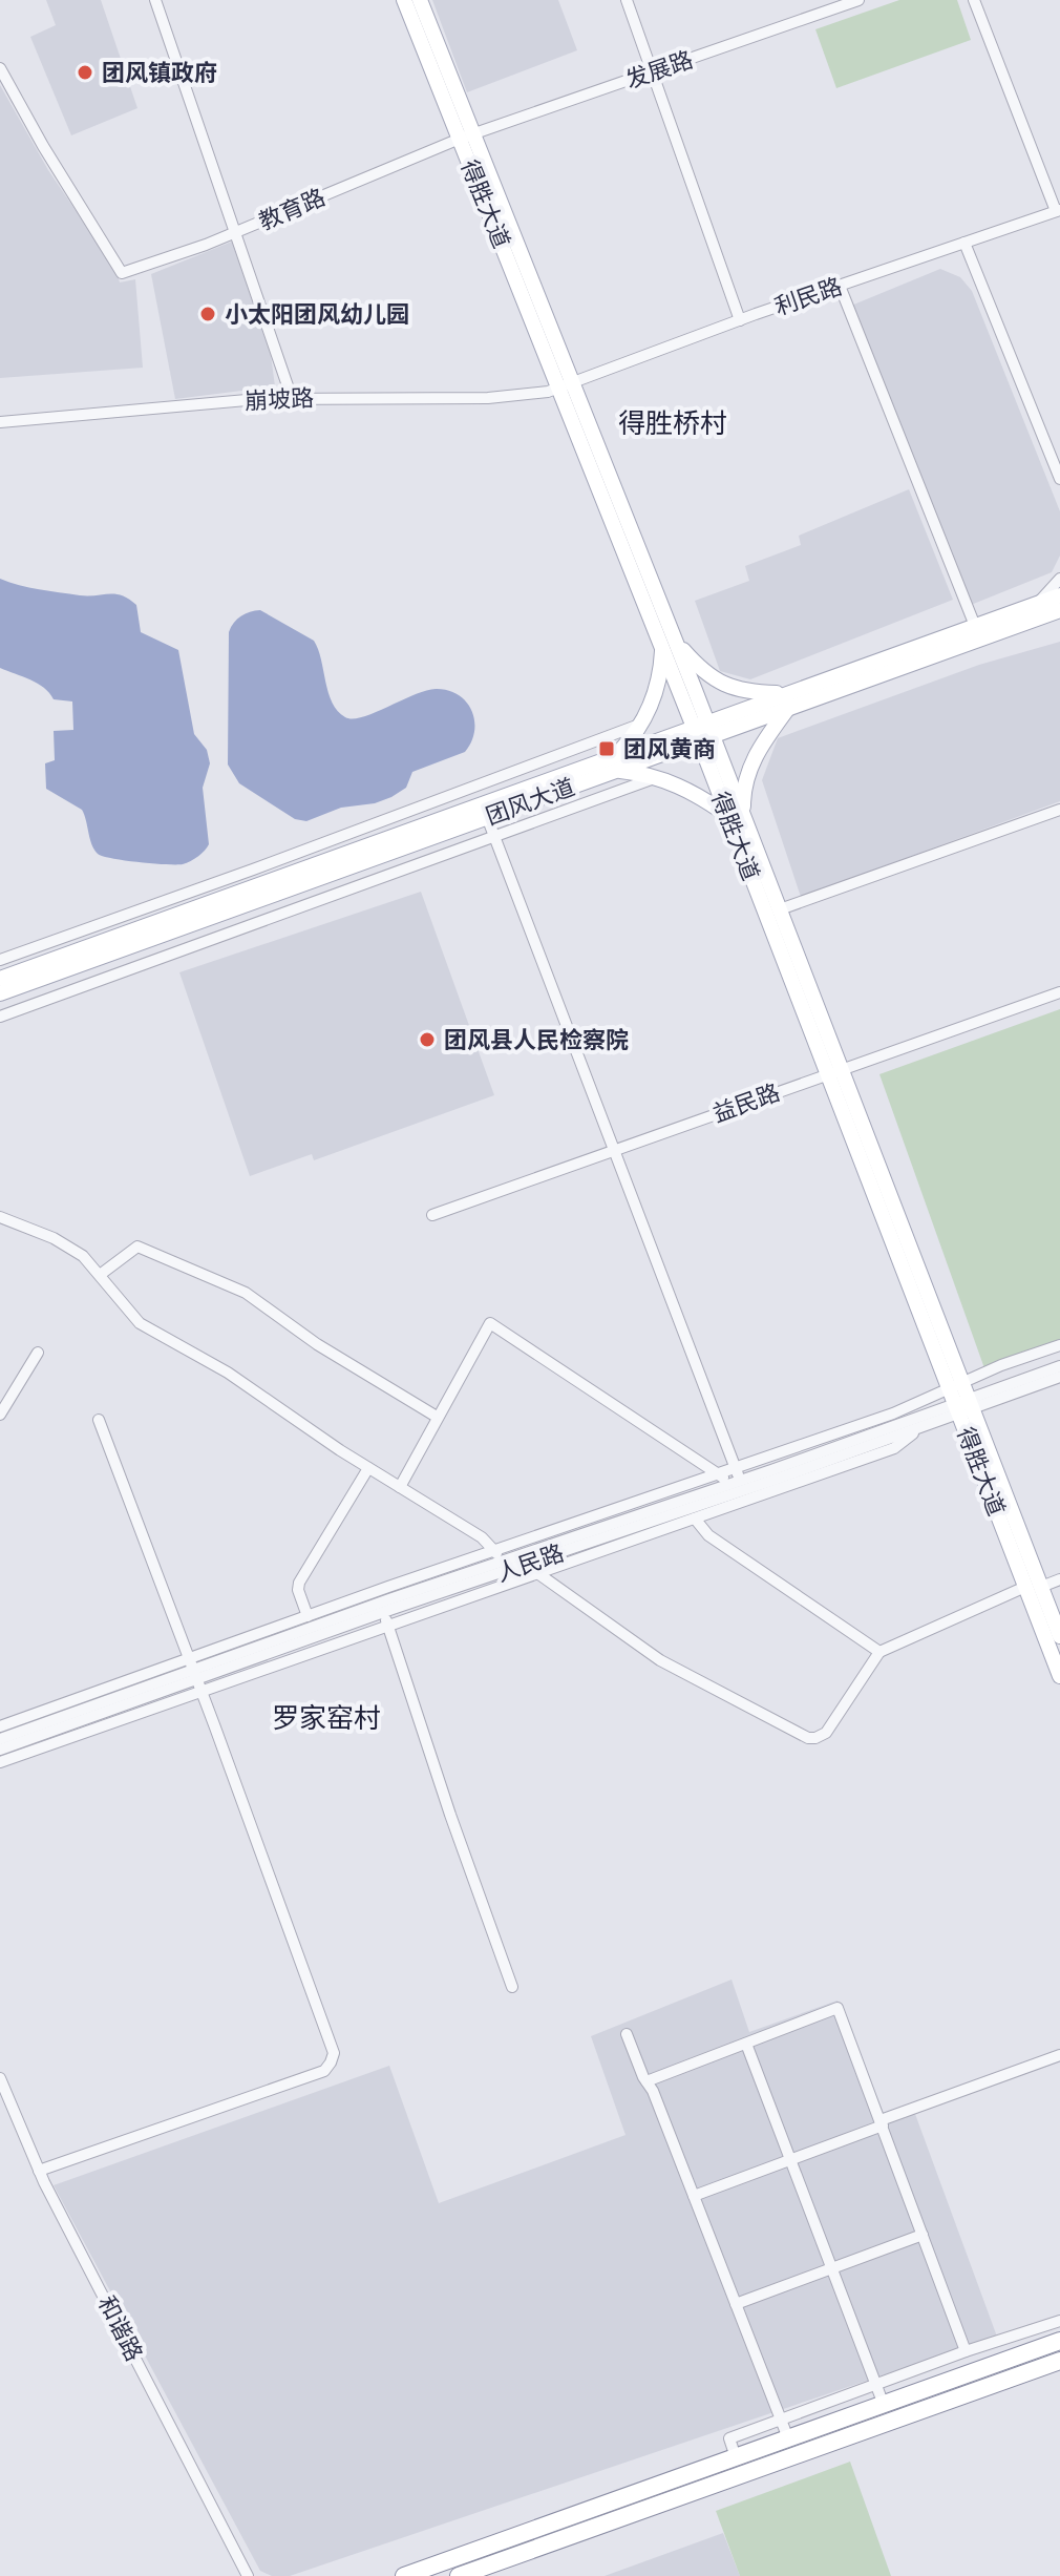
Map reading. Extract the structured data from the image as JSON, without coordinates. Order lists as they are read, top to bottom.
{
  "streets": {
    "main road": ["得胜大道", "团风大道"],
    "street": [
      "发展路",
      "教育路",
      "利民路",
      "崩坡路",
      "益民路",
      "人民路",
      "和谐路"
    ]
  },
  "crossings": [
    ["发展路", "得胜大道"],
    ["发展路", "教育路"],
    ["得胜大道", "教育路"],
    ["得胜大道", "利民路"],
    ["得胜大道", "崩坡路"],
    ["得胜大道", "团风大道"],
    ["得胜大道", "益民路"],
    ["得胜大道", "人民路"],
    ["利民路", "崩坡路"]
  ],
  "districts": ["得胜桥村", "罗家窑村"],
  "places": {
    "other": ["团风镇政府", "小太阳团风幼儿园", "团风县人民检察院"],
    "transit": ["团风黄商"]
  }
}
